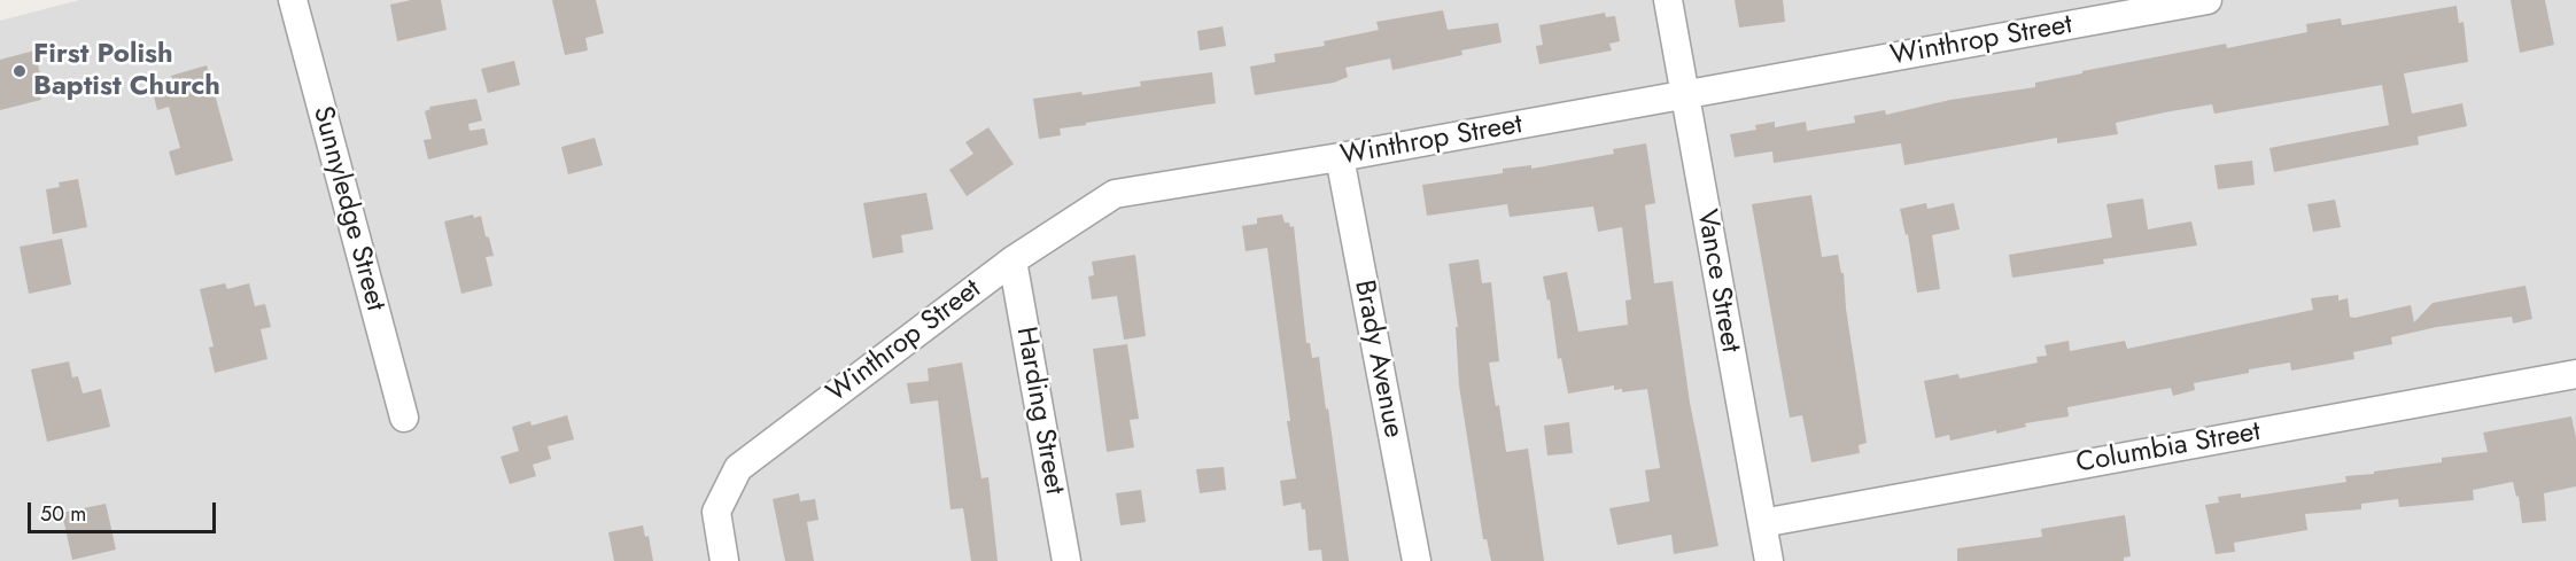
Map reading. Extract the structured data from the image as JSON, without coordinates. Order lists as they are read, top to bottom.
{
  "streets": {
    "street": [
      "Winthrop Street",
      "Sunnyledge Street",
      "Vance Street",
      "Brady Avenue",
      "Harding Street",
      "Columbia Street"
    ]
  },
  "crossings": [
    ["Winthrop Street", "Vance Street"],
    ["Winthrop Street", "Brady Avenue"],
    ["Winthrop Street", "Harding Street"],
    ["Vance Street", "Columbia Street"]
  ],
  "places": ["First Polish Baptist Church"],
  "scale_bar": "50 m"
}
